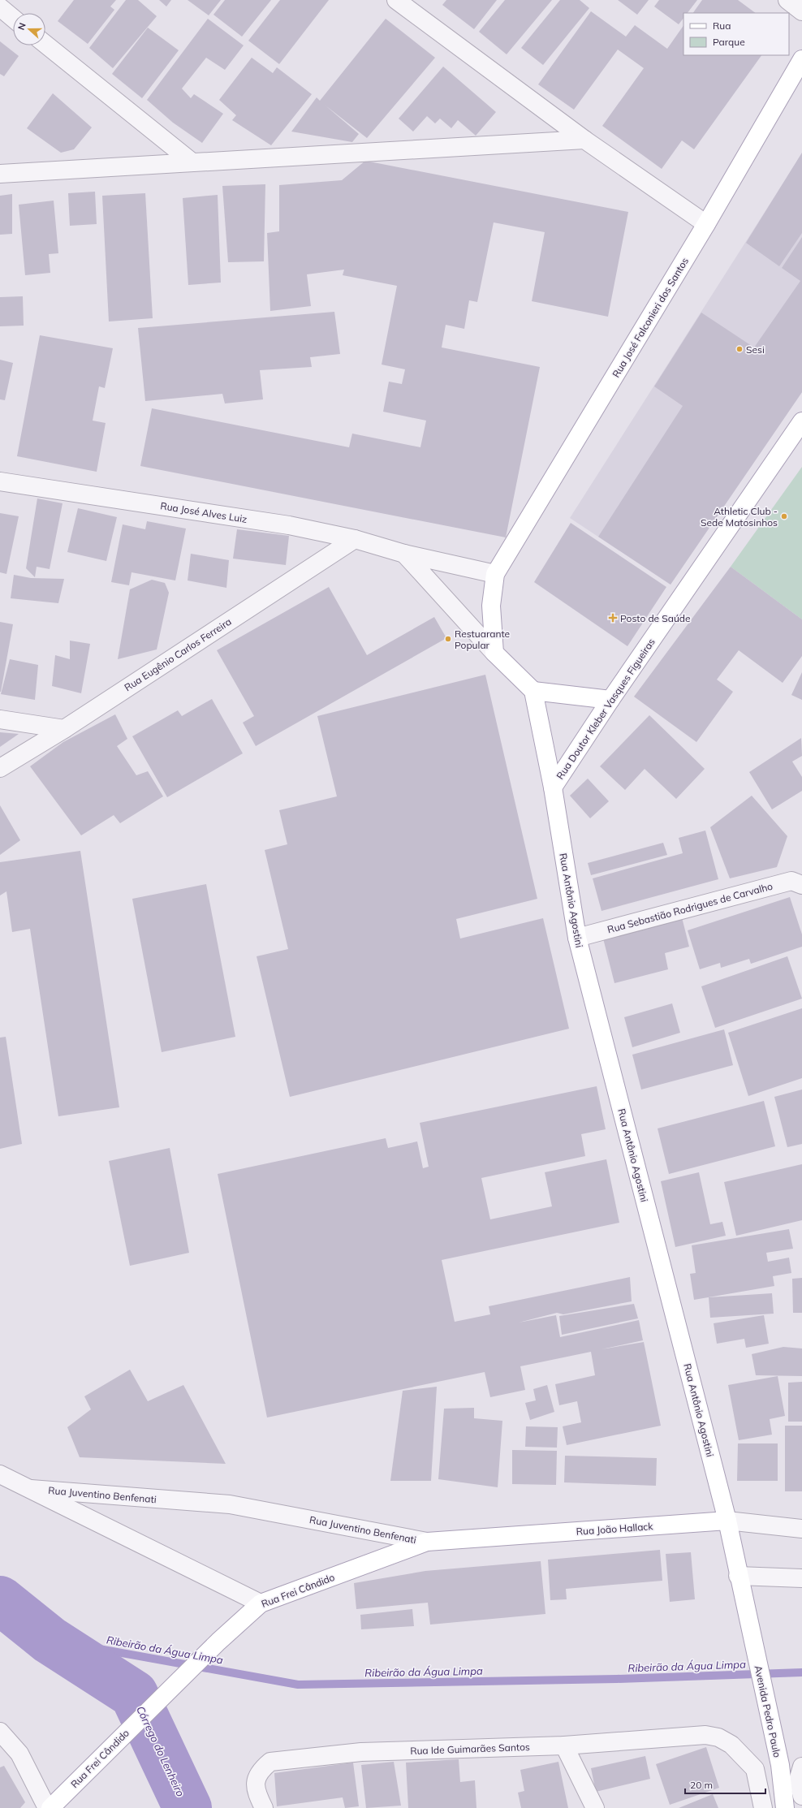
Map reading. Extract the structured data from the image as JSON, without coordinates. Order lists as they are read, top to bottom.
{
  "streets": {
    "main road": [
      "Rua José Falconieri dos Santos",
      "Rua Doutor Kleber Vasques Figueiras",
      "Rua Antônio Agostini",
      "Rua João Hallack",
      "Rua Frei Cândido",
      "Avenida Pedro Paulo"
    ],
    "street": [
      "Rua José Alves Luiz",
      "Rua Eugênio Carlos Ferreira",
      "Rua Sebastião Rodrigues de Carvalho",
      "Rua Juventino Benfenati",
      "Rua Ide Guimarães Santos"
    ]
  },
  "crossings": [
    ["Rua José Falconieri dos Santos", "Rua José Alves Luiz"],
    ["Rua José Alves Luiz", "Rua Eugênio Carlos Ferreira"],
    ["Rua Doutor Kleber Vasques Figueiras", "Rua Antônio Agostini"],
    ["Rua Antônio Agostini", "Rua Sebastião Rodrigues de Carvalho"],
    ["Rua Antônio Agostini", "Rua João Hallack"],
    ["Rua Antônio Agostini", "Avenida Pedro Paulo"],
    ["Rua Juventino Benfenati", "Rua João Hallack"],
    ["Rua Juventino Benfenati", "Rua Frei Cândido"],
    ["Rua João Hallack", "Rua Frei Cândido"],
    ["Rua João Hallack", "Avenida Pedro Paulo"]
  ],
  "water": ["Ribeirão da Água Limpa", "Córrego do Lenheiro"],
  "places": {
    "other": ["Sesi", "Athletic Club - Sede Matosinhos", "Restuarante Popular"],
    "health": ["Posto de Saúde"]
  },
  "legend": ["Rua", "Parque"],
  "scale_bar": "20 m",
  "north": "left"
}
